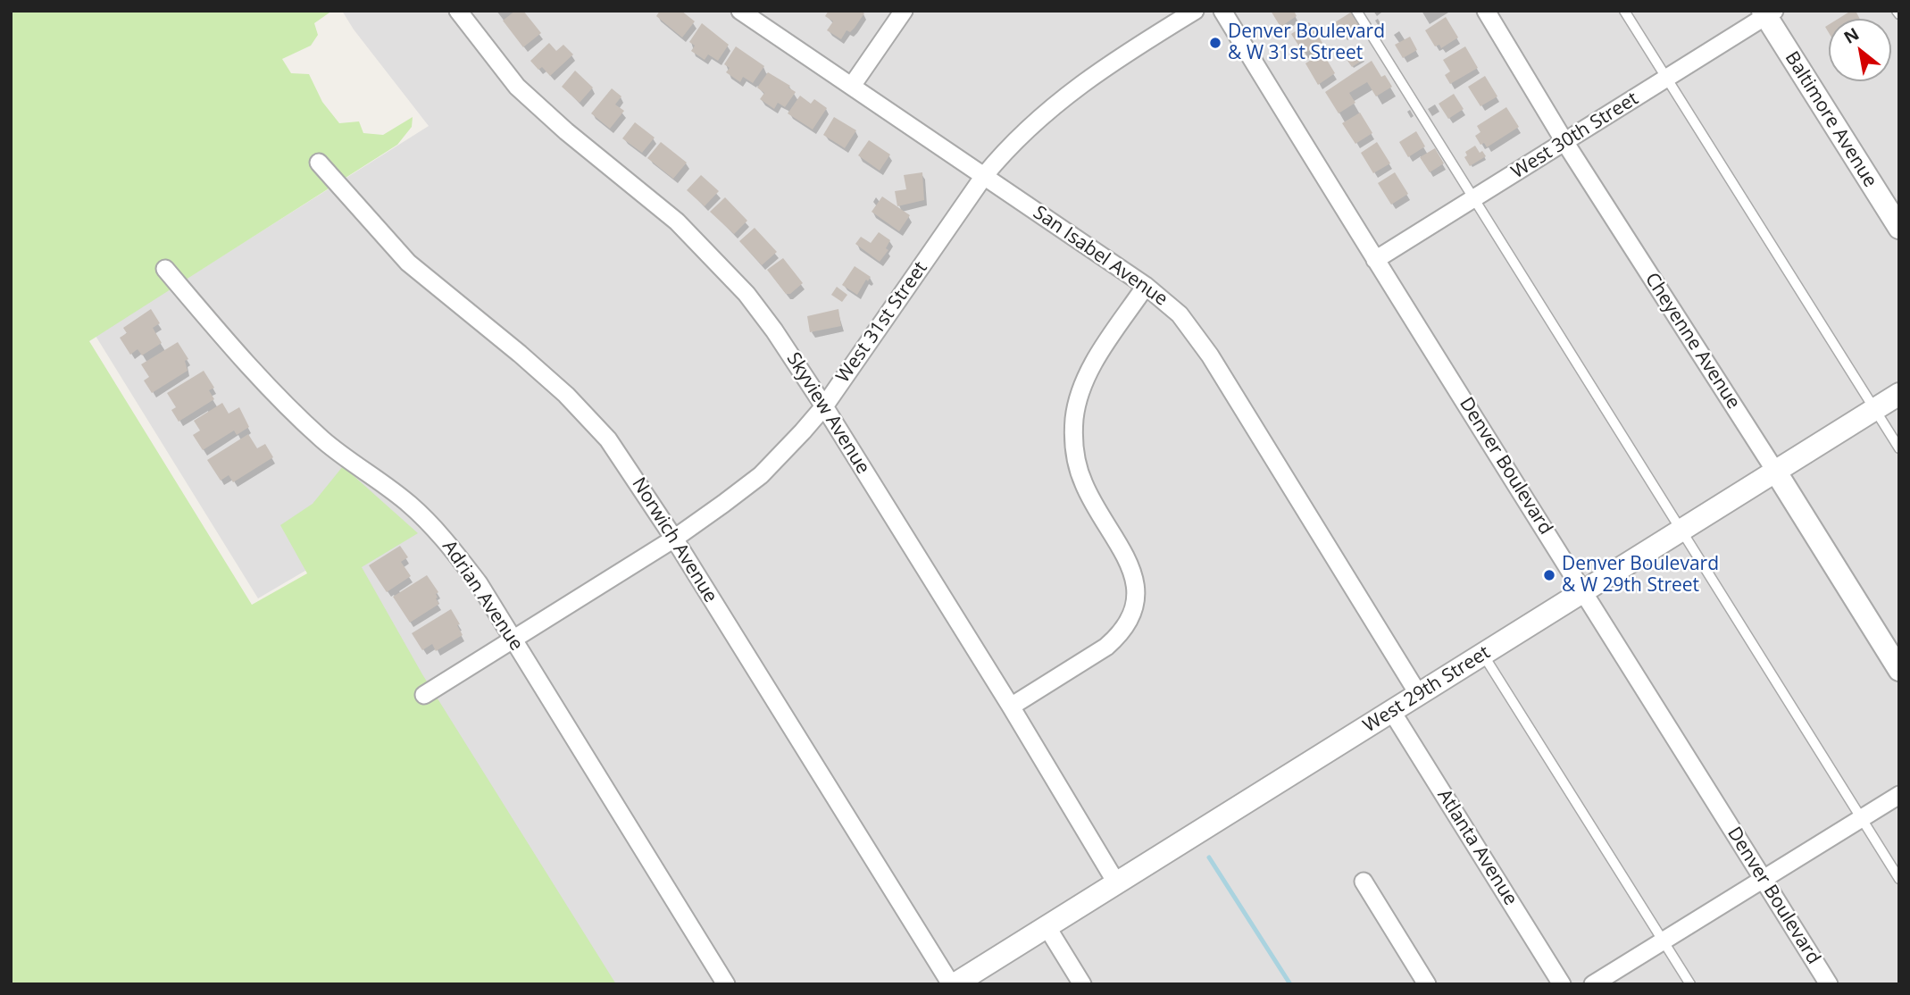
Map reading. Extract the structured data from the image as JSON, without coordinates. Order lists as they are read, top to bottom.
{
  "streets": {
    "street": [
      "Baltimore Avenue",
      "West 30th Street",
      "San Isabel Avenue",
      "West 31st Street",
      "Cheyenne Avenue",
      "Skyview Avenue",
      "Denver Boulevard",
      "Norwich Avenue",
      "Adrian Avenue",
      "West 29th Street",
      "Atlanta Avenue"
    ]
  },
  "crossings": [
    ["Baltimore Avenue", "West 30th Street"],
    ["West 30th Street", "Cheyenne Avenue"],
    ["West 30th Street", "Denver Boulevard"],
    ["San Isabel Avenue", "West 31st Street"],
    ["San Isabel Avenue", "West 29th Street"],
    ["West 31st Street", "Skyview Avenue"],
    ["West 31st Street", "Norwich Avenue"],
    ["West 31st Street", "Adrian Avenue"],
    ["Cheyenne Avenue", "West 29th Street"],
    ["Skyview Avenue", "West 29th Street"],
    ["Denver Boulevard", "West 29th Street"],
    ["Norwich Avenue", "West 29th Street"],
    ["West 29th Street", "Atlanta Avenue"]
  ],
  "places": ["Denver Boulevard & W 31st Street", "Denver Boulevard & W 29th Street"],
  "north": "top left"
}
